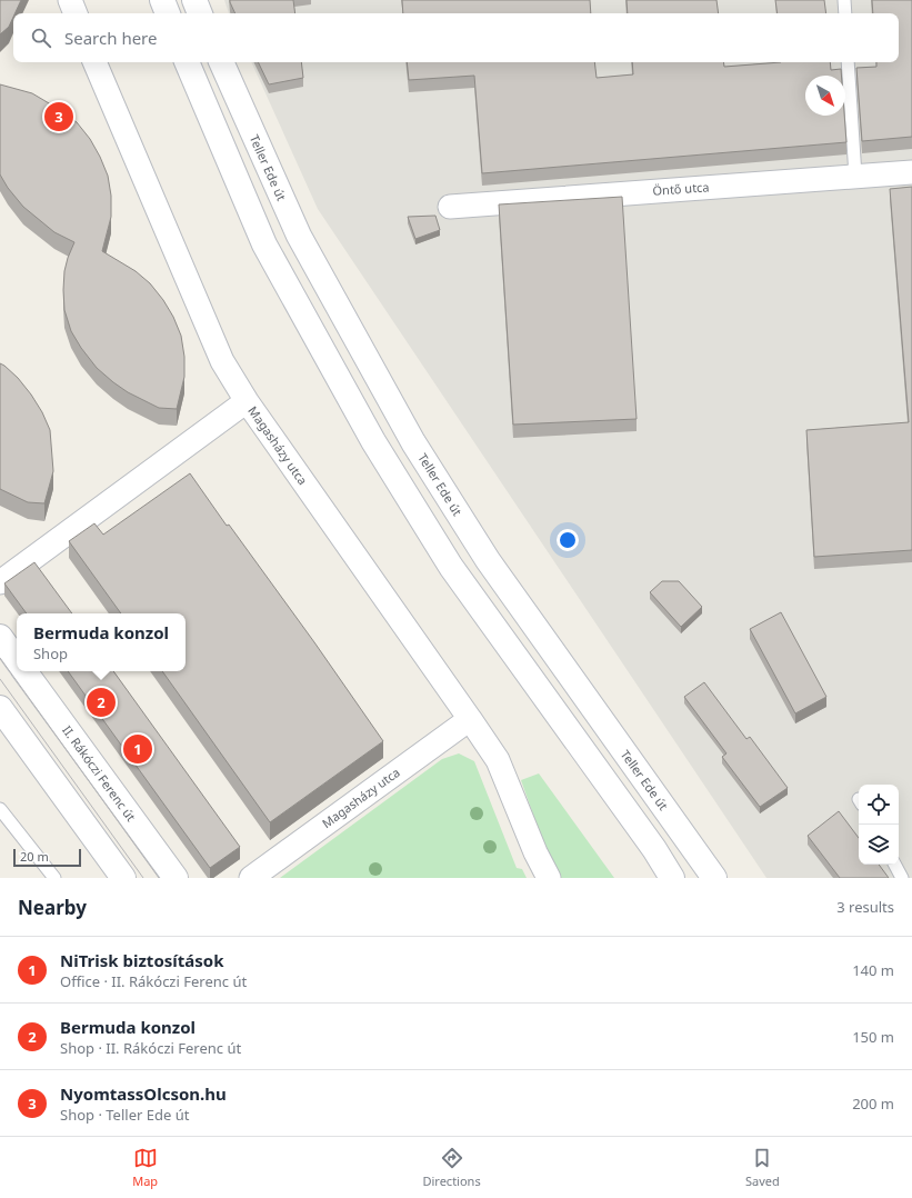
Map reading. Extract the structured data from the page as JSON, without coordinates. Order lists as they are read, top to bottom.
{
  "streets": {
    "main road": ["Teller Ede út", "II. Rákóczi Ferenc út"],
    "street": ["Öntő utca", "Magasházy utca"]
  },
  "scale_bar": "20 m",
  "north": "bottom right",
  "page": {
    "search": "Search here",
    "pins": ["3", "2", "1"],
    "popup": ["Bermuda konzol", "Shop"],
    "scale": "20 m",
    "heading": ["Nearby", "3 results"],
    "list": [
      {
        "mark": "1",
        "name": "NiTrisk biztosítások",
        "note": "Office · II. Rákóczi Ferenc út",
        "value": "140 m"
      },
      {
        "mark": "2",
        "name": "Bermuda konzol",
        "note": "Shop · II. Rákóczi Ferenc út",
        "value": "150 m"
      },
      {
        "mark": "3",
        "name": "NyomtassOlcson.hu",
        "note": "Shop · Teller Ede út",
        "value": "200 m"
      }
    ],
    "nav": ["Map", "Directions", "Saved"]
  }
}
